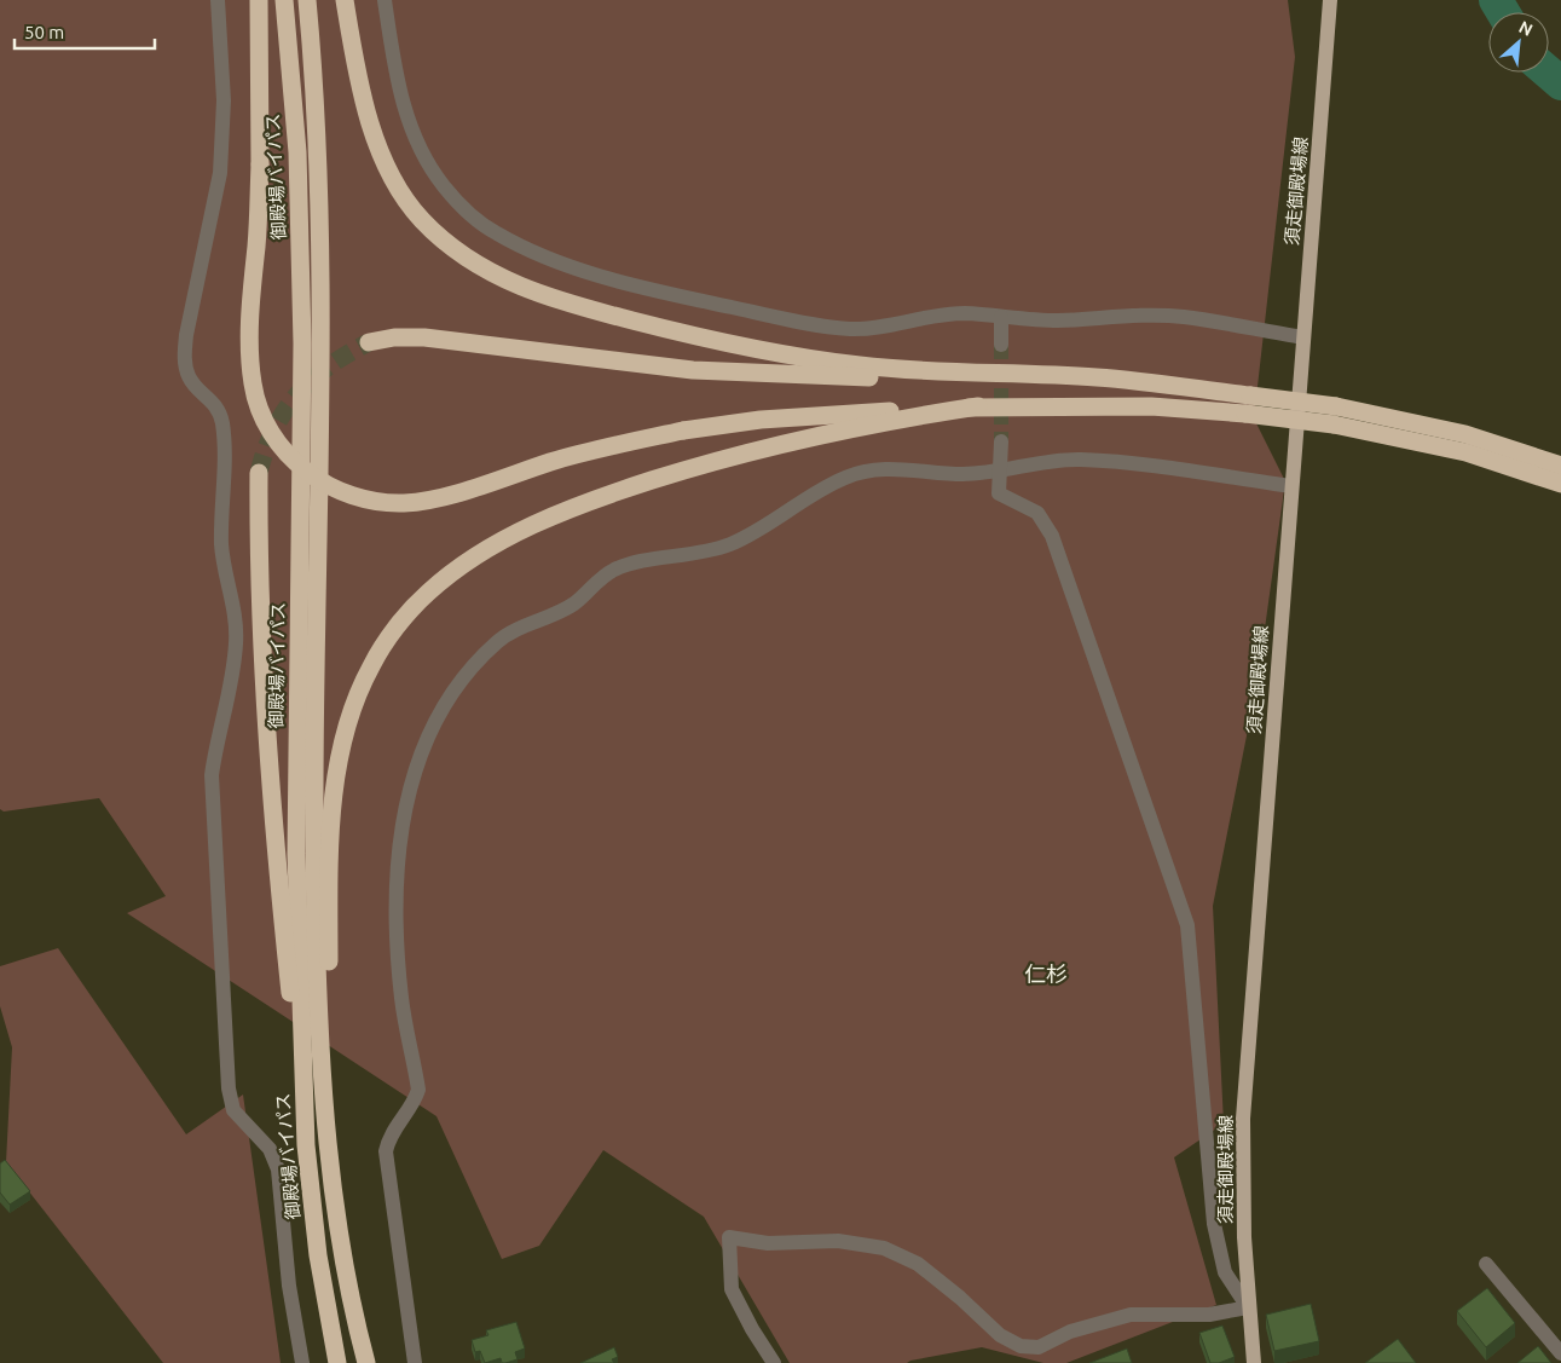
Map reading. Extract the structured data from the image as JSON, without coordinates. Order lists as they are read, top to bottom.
{
  "streets": {
    "highway": ["御殿場バイパス"],
    "main road": ["須走御殿場線"]
  },
  "districts": ["仁杉"],
  "scale_bar": "50 m",
  "north": "top right"
}
